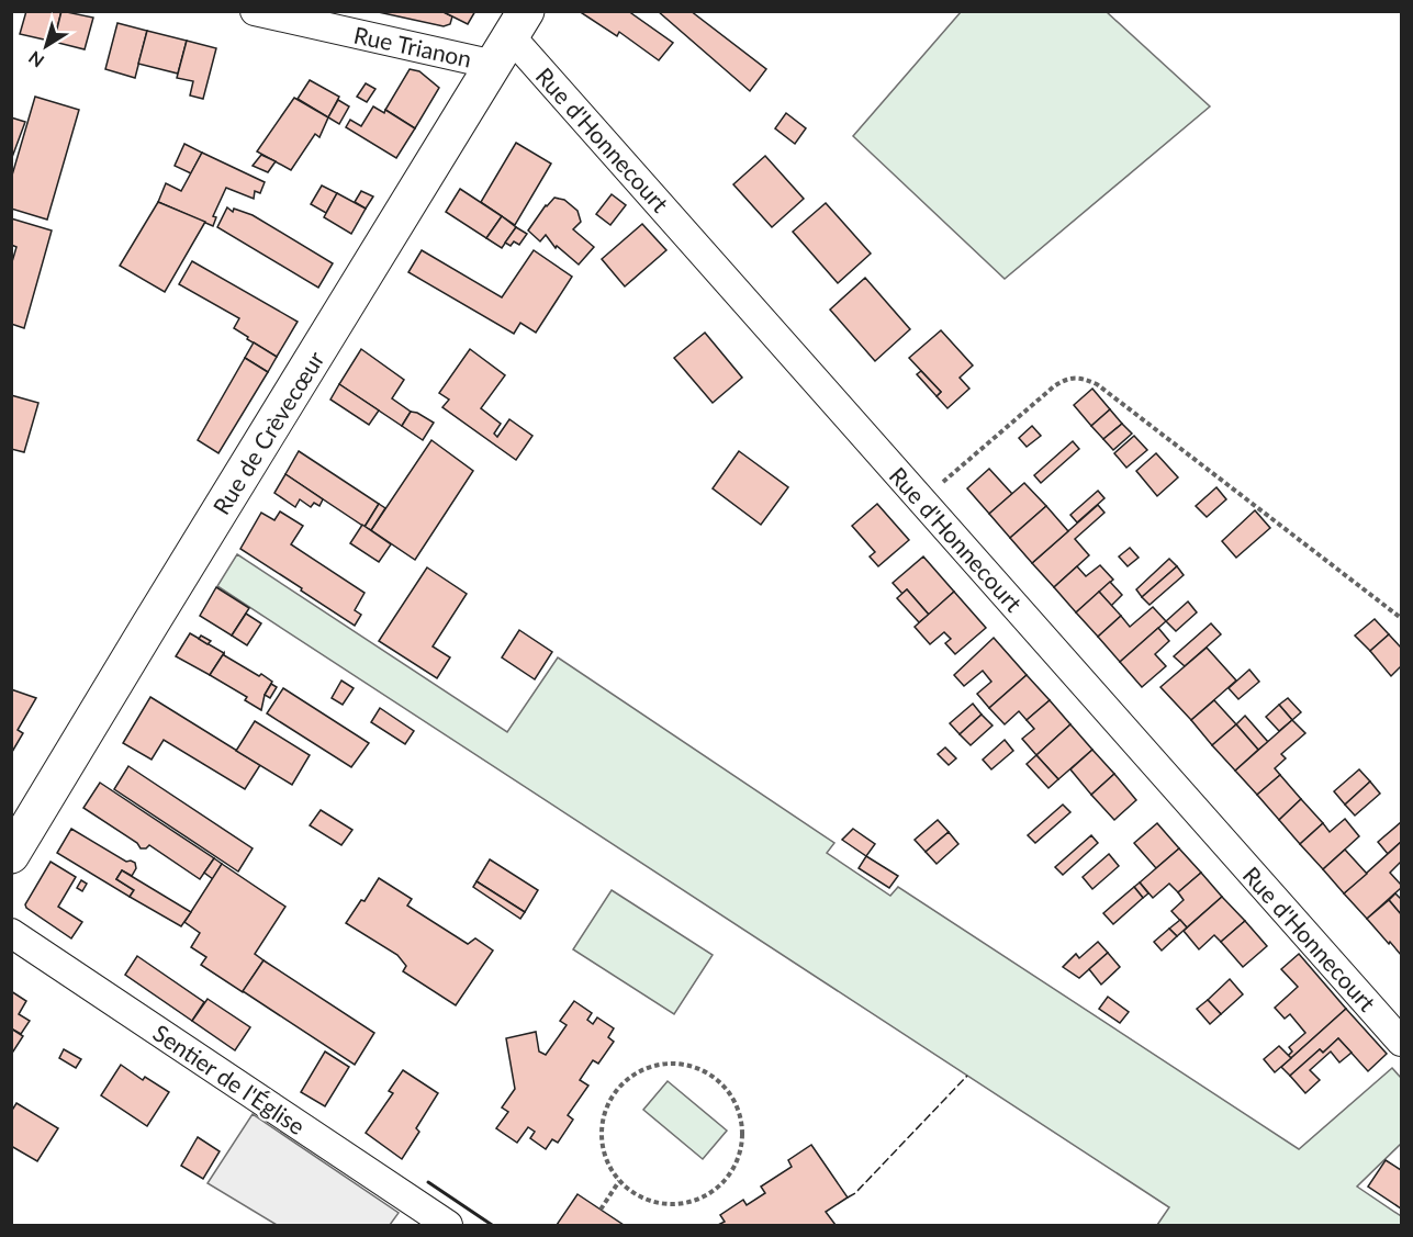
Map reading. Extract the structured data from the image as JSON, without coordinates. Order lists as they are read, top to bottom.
{
  "streets": {
    "street": [
      "Rue Trianon",
      "Rue d'Honnecourt",
      "Rue de Crèvecœur",
      "Sentier de l'Église"
    ]
  },
  "crossings": [
    ["Rue Trianon", "Rue d'Honnecourt"],
    ["Rue Trianon", "Rue de Crèvecœur"],
    ["Rue d'Honnecourt", "Rue de Crèvecœur"]
  ],
  "north": "bottom left"
}
